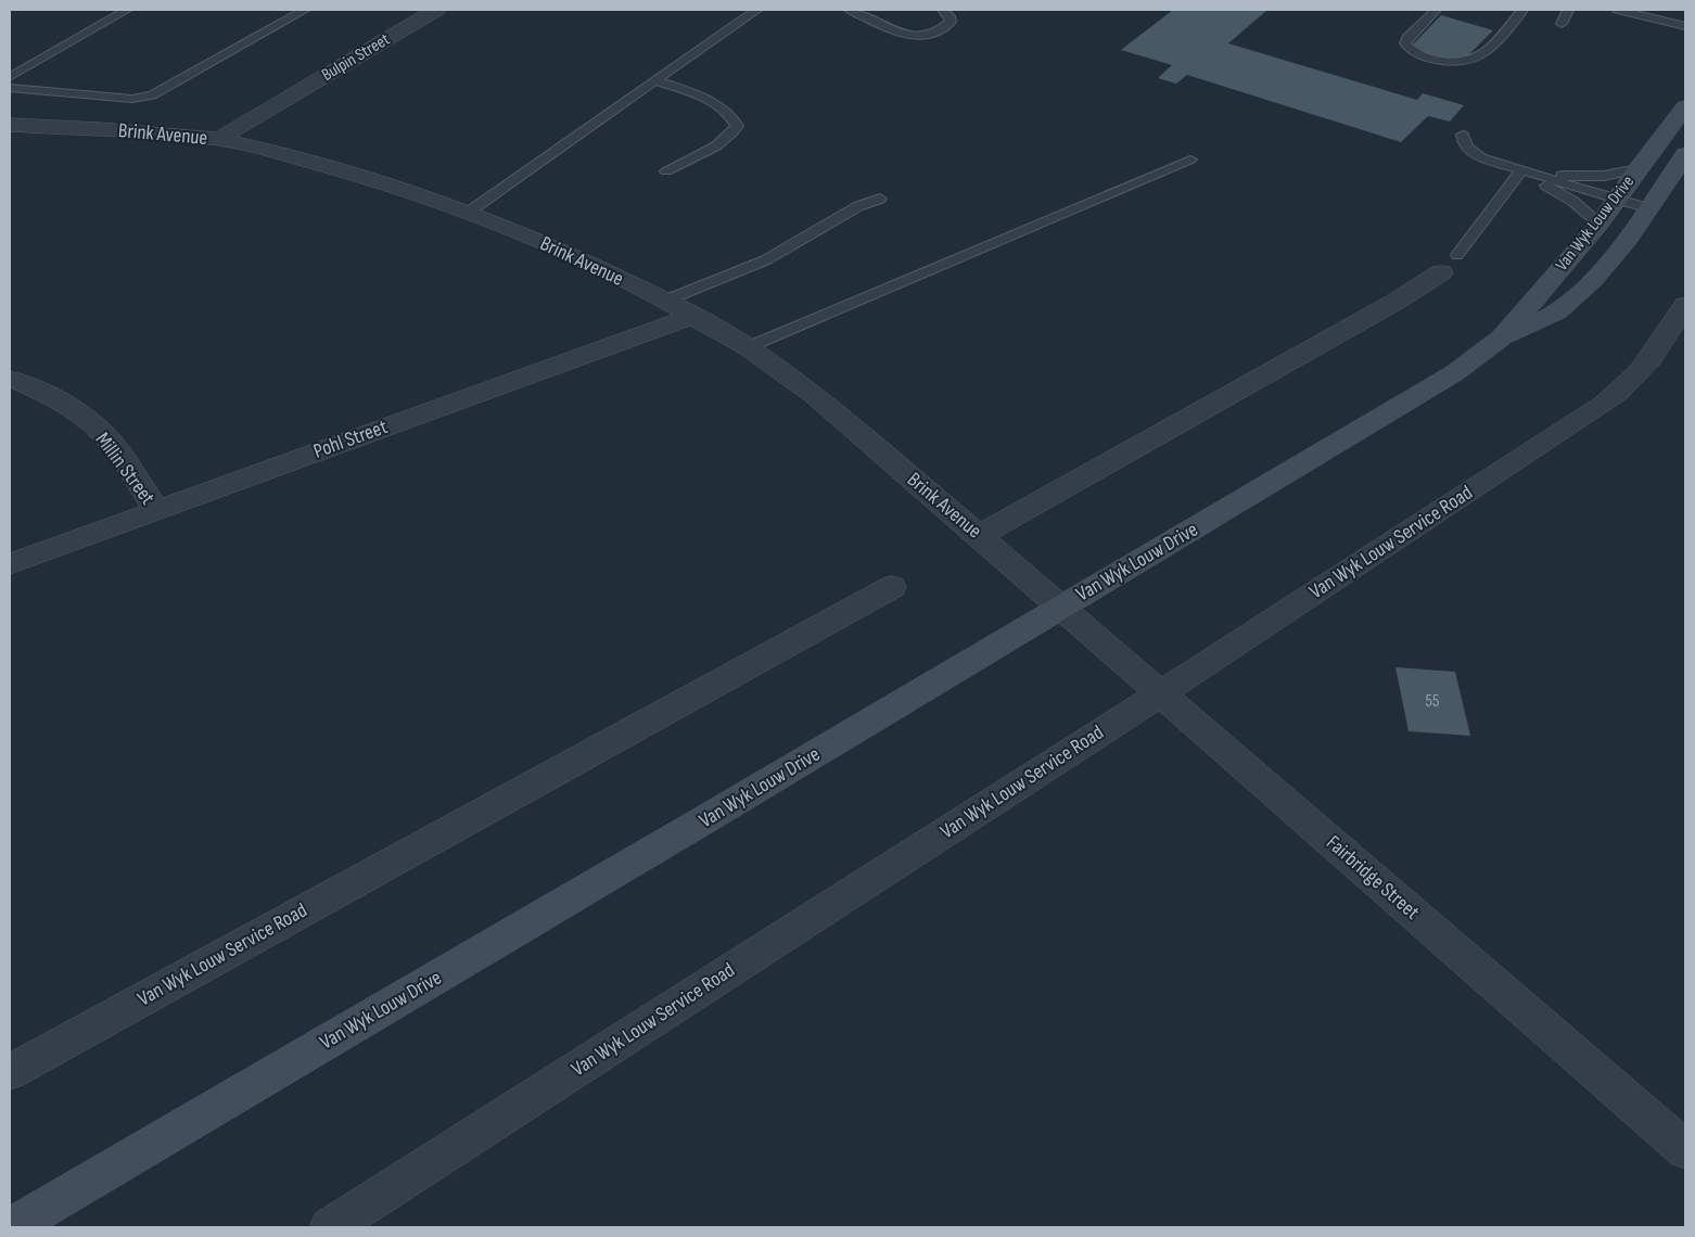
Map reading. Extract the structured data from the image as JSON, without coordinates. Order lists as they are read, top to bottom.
{
  "streets": {
    "street": [
      "Bulpin Street",
      "Brink Avenue",
      "Van Wyk Louw Drive",
      "Pohl Street",
      "Millin Street",
      "Van Wyk Louw Service Road",
      "Fairbridge Street"
    ]
  },
  "crossings": [
    ["Bulpin Street", "Brink Avenue"],
    ["Brink Avenue", "Van Wyk Louw Drive"],
    ["Brink Avenue", "Pohl Street"],
    ["Brink Avenue", "Fairbridge Street"],
    ["Van Wyk Louw Drive", "Fairbridge Street"],
    ["Pohl Street", "Millin Street"],
    ["Van Wyk Louw Service Road", "Fairbridge Street"]
  ],
  "house_numbers": ["55"]
}
